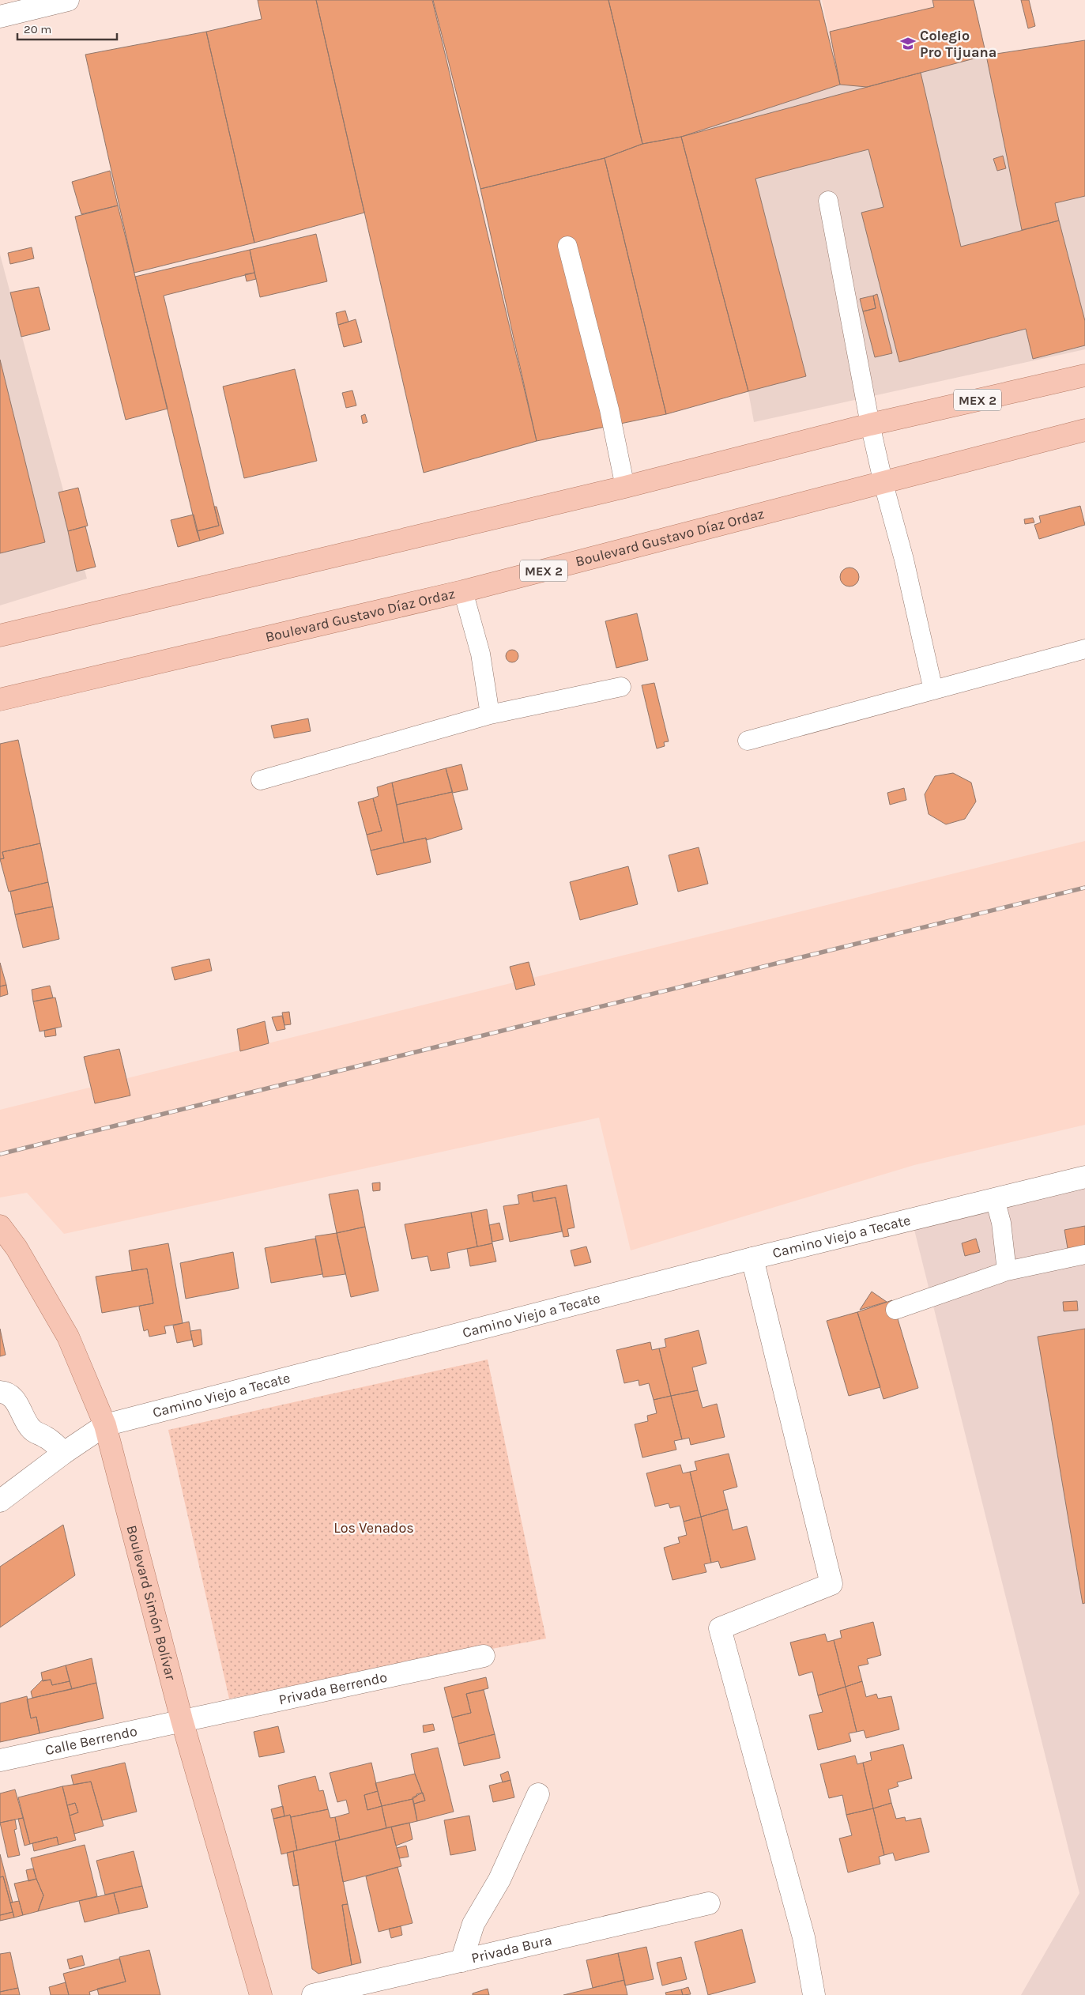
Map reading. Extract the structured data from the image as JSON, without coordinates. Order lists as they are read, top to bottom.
{
  "streets": {
    "main road": ["MEX 2", "Boulevard Gustavo Díaz Ordaz", "Boulevard Simón Bolívar"],
    "street": [
      "Camino Viejo a Tecate",
      "Privada Berrendo",
      "Calle Berrendo",
      "Privada Bura"
    ]
  },
  "crossings": [
    ["Camino Viejo a Tecate", "Boulevard Simón Bolívar"],
    ["Boulevard Simón Bolívar", "Privada Berrendo"],
    ["Boulevard Simón Bolívar", "Calle Berrendo"],
    ["Privada Berrendo", "Calle Berrendo"]
  ],
  "parks": ["Los Venados"],
  "places": {
    "school or university": ["Colegio Pro Tijuana"]
  },
  "scale_bar": "20 m"
}
